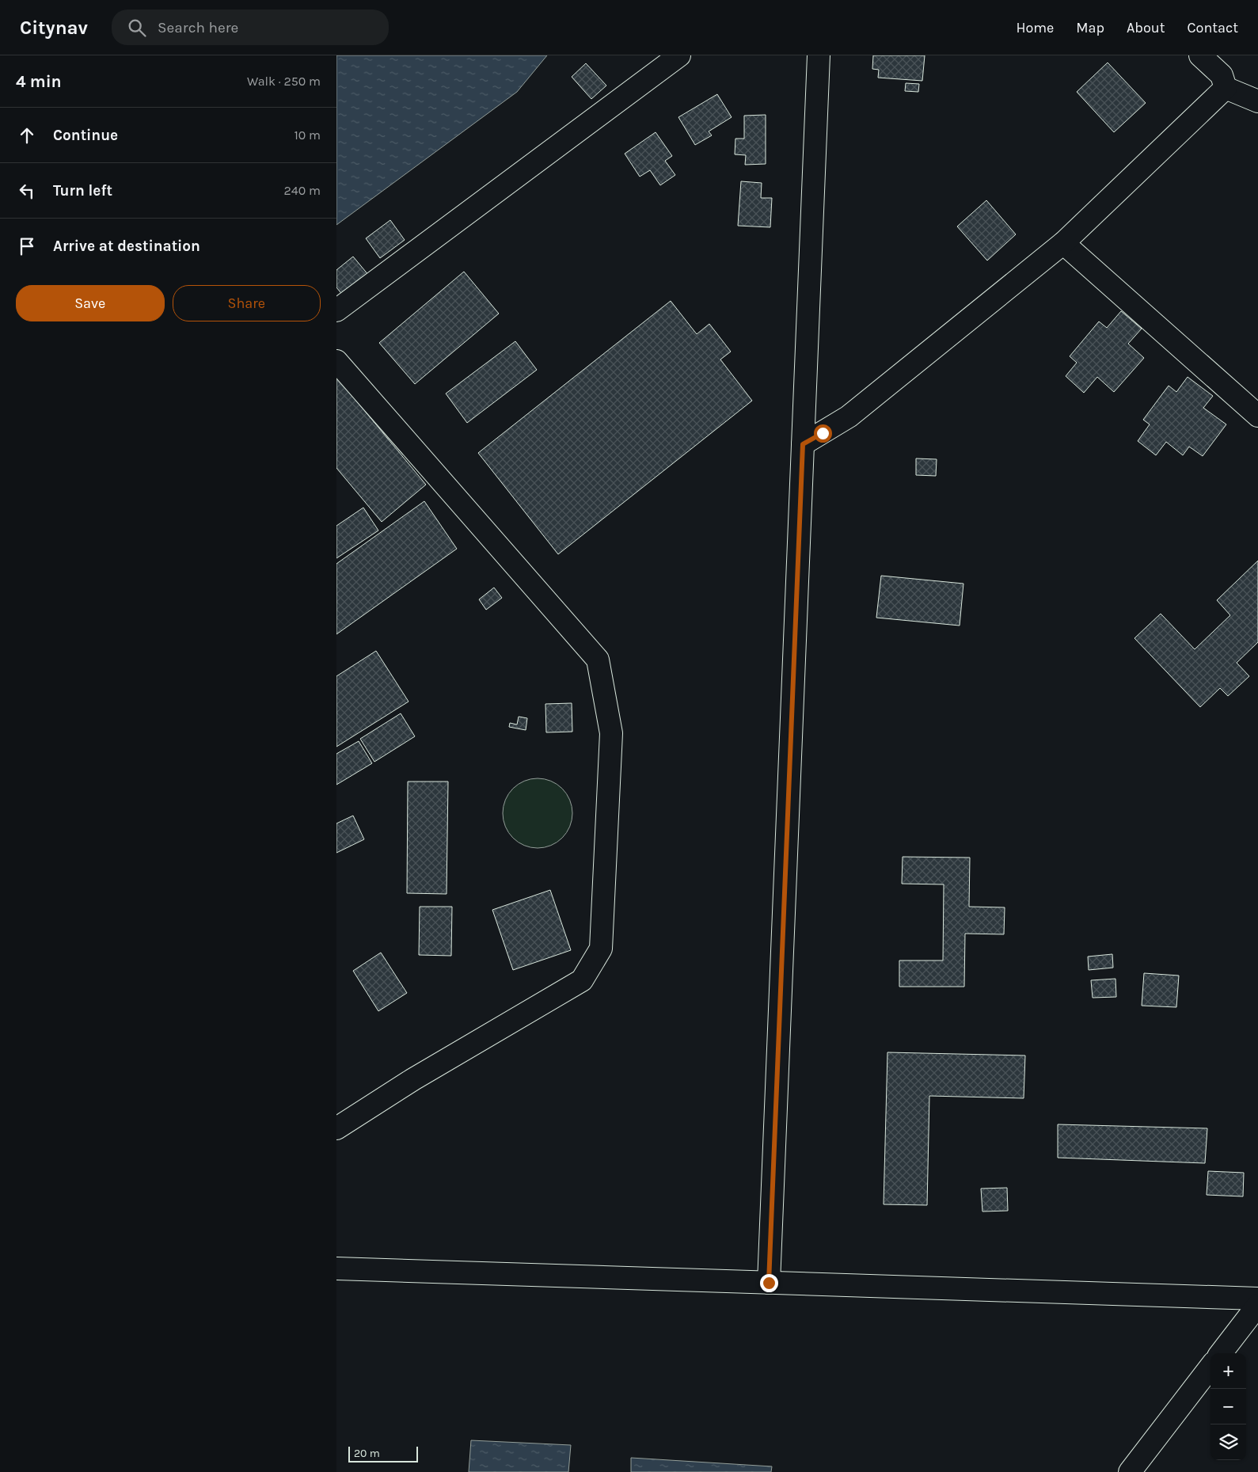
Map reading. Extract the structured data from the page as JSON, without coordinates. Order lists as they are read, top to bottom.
{
  "scale_bar": "20 m",
  "page": {
    "header": "Citynav",
    "search": "Search here",
    "nav": [
      "Home",
      "Map",
      "About",
      "Contact"
    ],
    "heading": ["4 min", "Walk · 250 m"],
    "list": [
      ["Continue", "10 m"],
      ["Turn left", "240 m"],
      "Arrive at destination"
    ],
    "buttons": ["Save", "Share"],
    "map_buttons": ["+", "−"],
    "scale": "20 m"
  }
}
